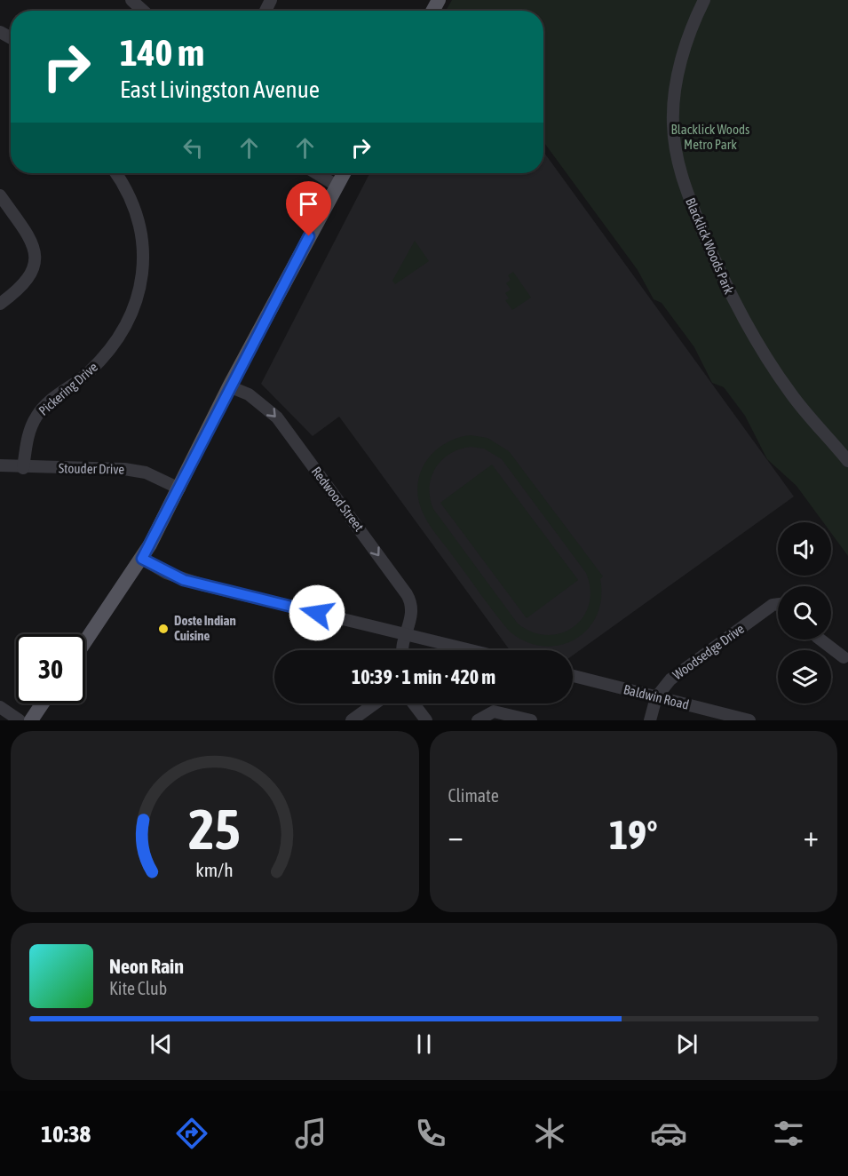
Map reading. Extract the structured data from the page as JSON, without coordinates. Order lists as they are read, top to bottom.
{
  "streets": {
    "street": [
      "Blacklick Woods Park",
      "Pickering Drive",
      "Stouder Drive",
      "Redwood Street",
      "Woodsedge Drive",
      "Baldwin Road"
    ]
  },
  "crossings": [
    ["Pickering Drive", "Stouder Drive"],
    ["Woodsedge Drive", "Baldwin Road"]
  ],
  "one_way": ["Redwood Street"],
  "parks": ["Blacklick Woods Metro Park"],
  "places": ["Doste Indian Cuisine"],
  "page": {
    "turn": ["140 m", "East Livingston Avenue"],
    "limit": "30",
    "trip": "10:39 · 1 min · 420 m",
    "tile": "Climate",
    "heat": ["−", "19°", "+"],
    "song": ["Neon Rain", "Kite Club"],
    "tabs": "10:38",
    "gauge": ["25", "km/h"]
  }
}
